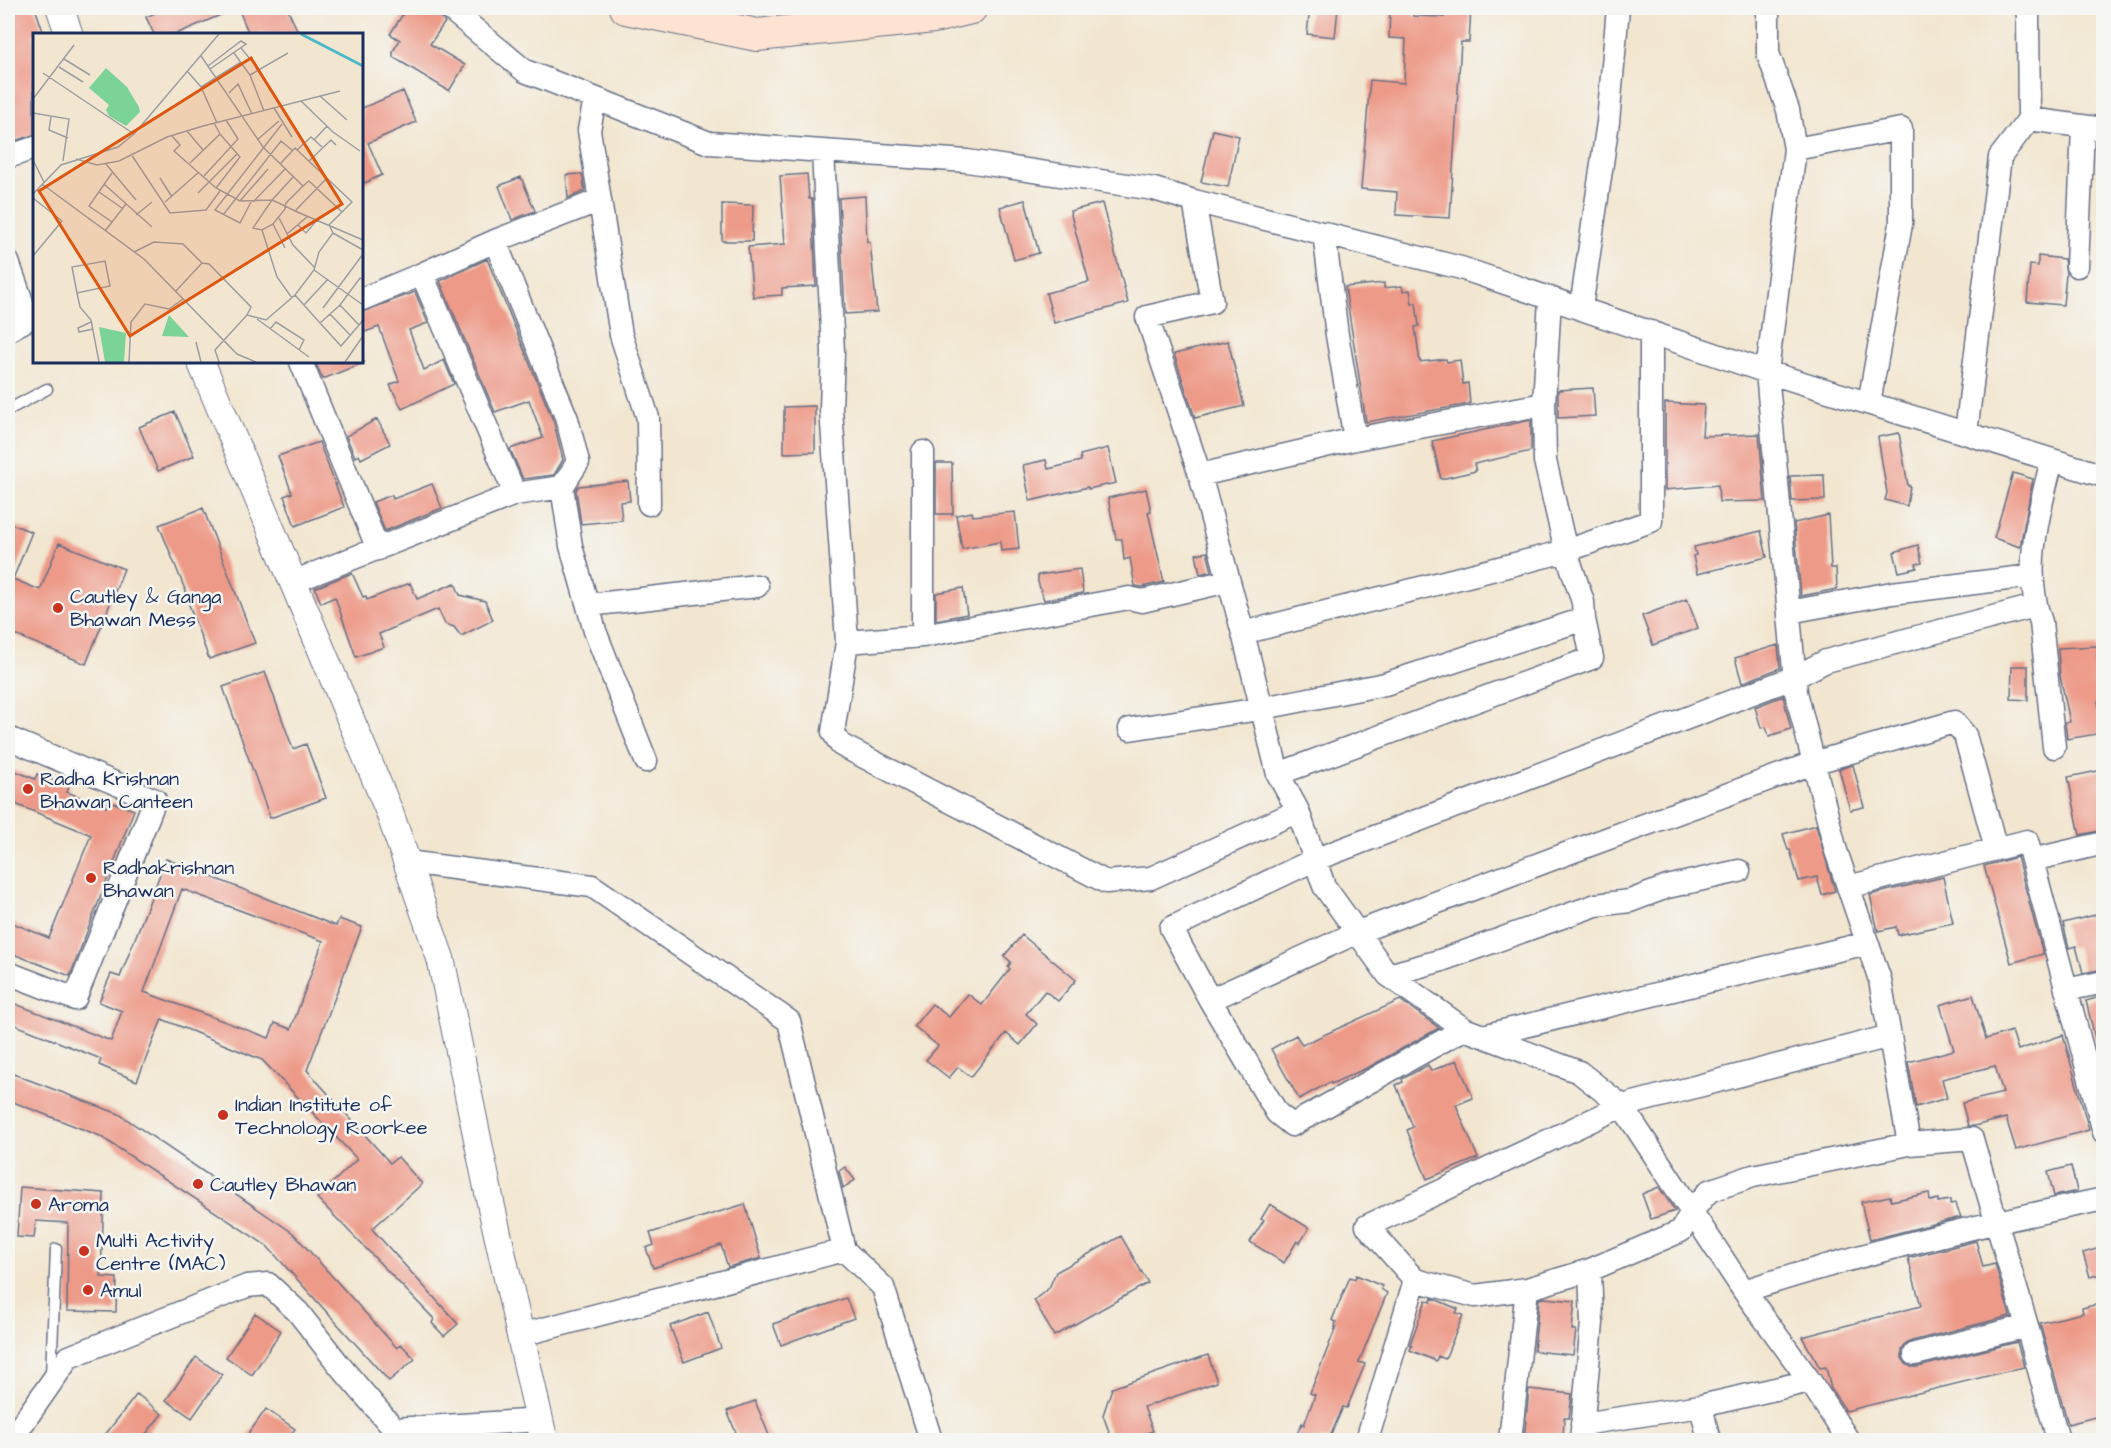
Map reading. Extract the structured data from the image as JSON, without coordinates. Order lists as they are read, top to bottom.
{
  "places": [
    "Cautley & Ganga Bhawan Mess",
    "Radha Krishnan Bhawan Canteen",
    "Radhakrishnan Bhawan",
    "Indian Institute of Technology Roorkee",
    "Cautley Bhawan",
    "Aroma",
    "Multi Activity Centre (MAC)",
    "Amul"
  ]
}
